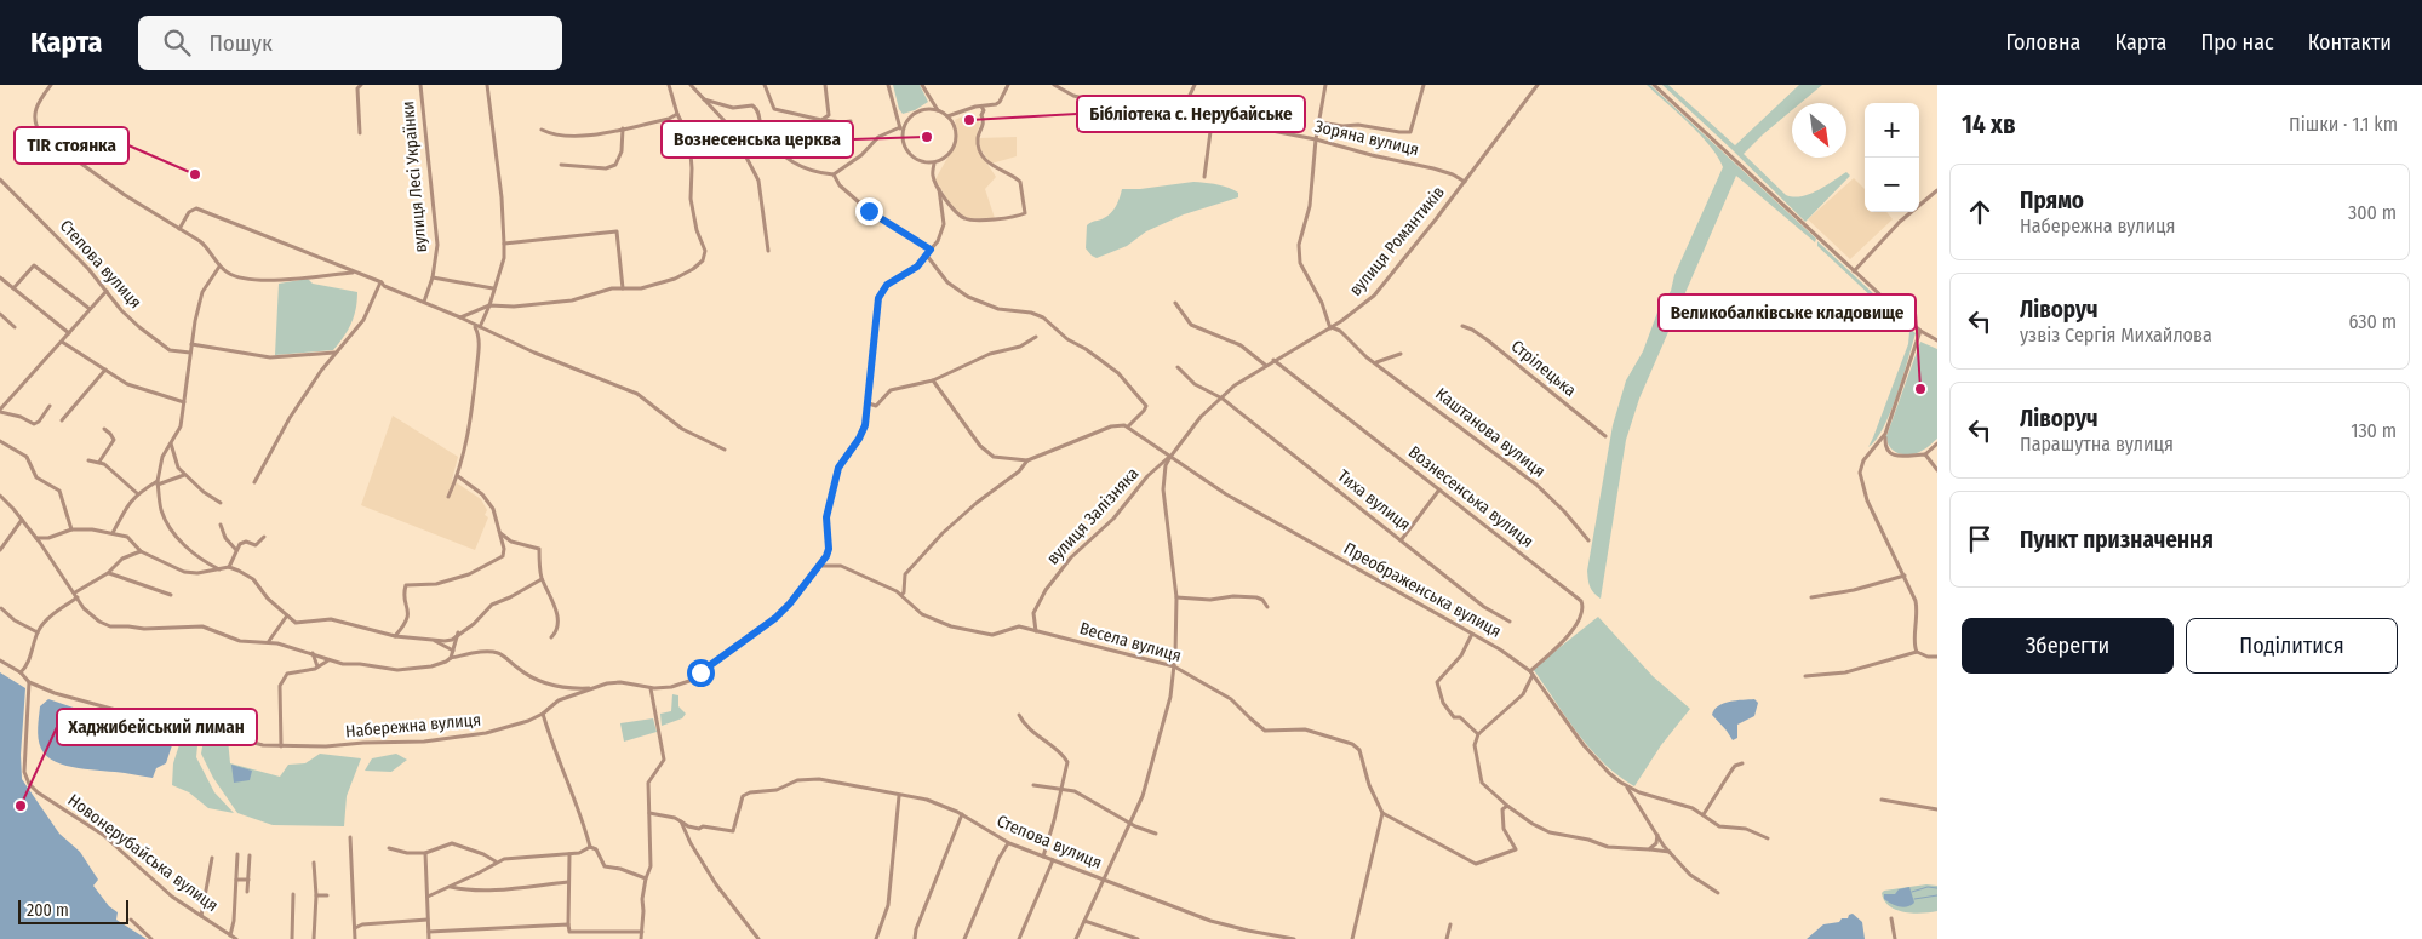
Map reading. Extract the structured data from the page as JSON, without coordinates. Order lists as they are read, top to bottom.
{
  "streets": {
    "street": [
      "Зоряна вулиця",
      "вулиця Лесі Українки",
      "вулиця Романтиків",
      "Степова вулиця",
      "Стрілецька",
      "Каштанова вулиця",
      "Вознесенська вулиця",
      "Тиха вулиця",
      "вулиця Залізняка",
      "Преображенська вулиця",
      "Весела вулиця",
      "Набережна вулиця",
      "Новонерубайська вулиця"
    ]
  },
  "crossings": [
    ["Зоряна вулиця", "вулиця Романтиків"],
    ["вулиця Романтиків", "Каштанова вулиця"],
    ["вулиця Романтиків", "Вознесенська вулиця"],
    ["вулиця Романтиків", "Тиха вулиця"],
    ["вулиця Романтиків", "вулиця Залізняка"],
    ["вулиця Романтиків", "Преображенська вулиця"],
    ["Вознесенська вулиця", "Преображенська вулиця"],
    ["вулиця Залізняка", "Преображенська вулиця"],
    ["вулиця Залізняка", "Весела вулиця"],
    ["Весела вулиця", "Набережна вулиця"],
    ["Набережна вулиця", "Новонерубайська вулиця"]
  ],
  "places": [
    "Бібліотека с. Нерубайське",
    "Вознесенська церква",
    "TIR стоянка",
    "Великобалківське кладовище",
    "Хаджибейський лиман"
  ],
  "scale_bar": "200 m",
  "north": "bottom right",
  "page": {
    "header": "Карта",
    "search": "Пошук",
    "nav": [
      "Головна",
      "Карта",
      "Про нас",
      "Контакти"
    ],
    "heading": ["14 хв", "Пішки · 1.1 km"],
    "map_buttons": ["+", "−"],
    "list": [
      ["Прямо", "Набережна вулиця", "300 m"],
      ["Ліворуч", "узвіз Сергія Михайлова", "630 m"],
      ["Ліворуч", "Парашутна вулиця", "130 m"],
      "Пункт призначення"
    ],
    "buttons": ["Зберегти", "Поділитися"],
    "scale": "200 m"
  }
}
